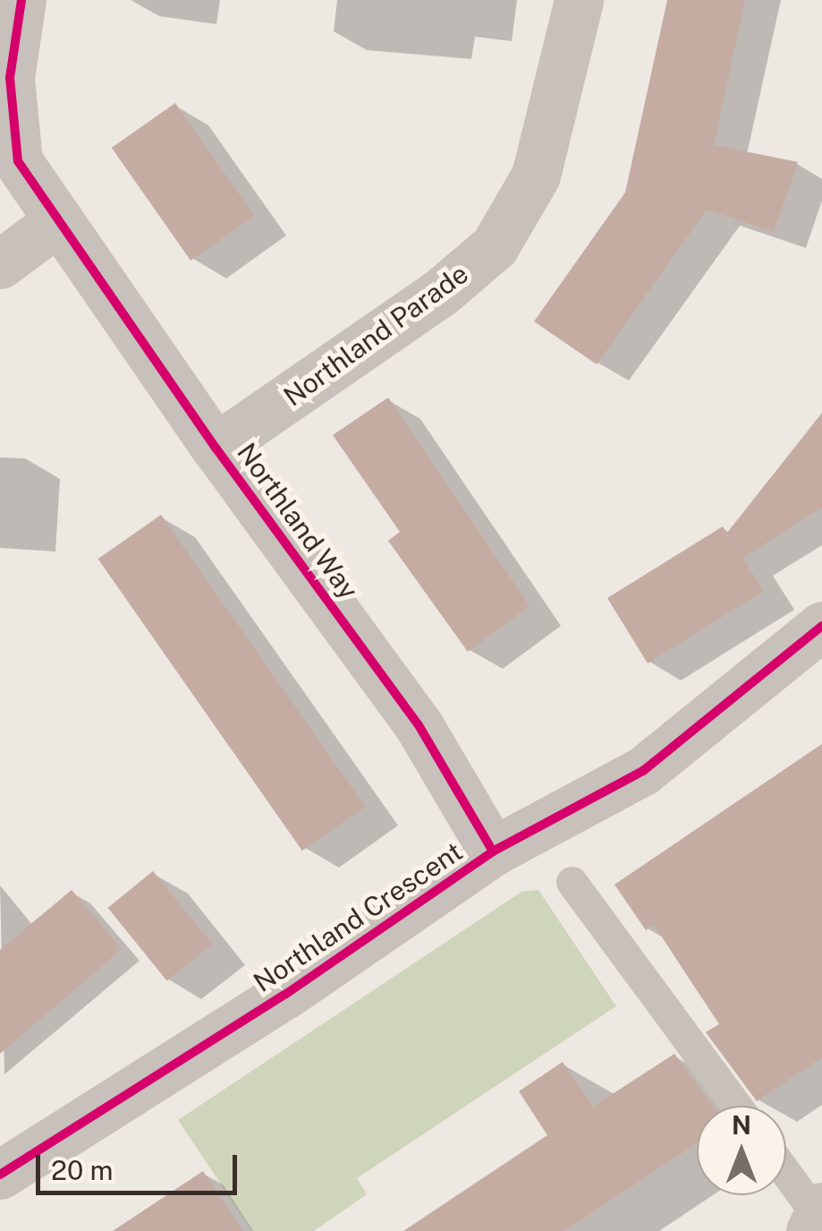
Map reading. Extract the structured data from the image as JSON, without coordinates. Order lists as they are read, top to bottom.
{
  "streets": {
    "street": ["Northland Parade", "Northland Way", "Northland Crescent"]
  },
  "crossings": [
    ["Northland Parade", "Northland Way"],
    ["Northland Way", "Northland Crescent"]
  ],
  "scale_bar": "20 m",
  "north": "top"
}
